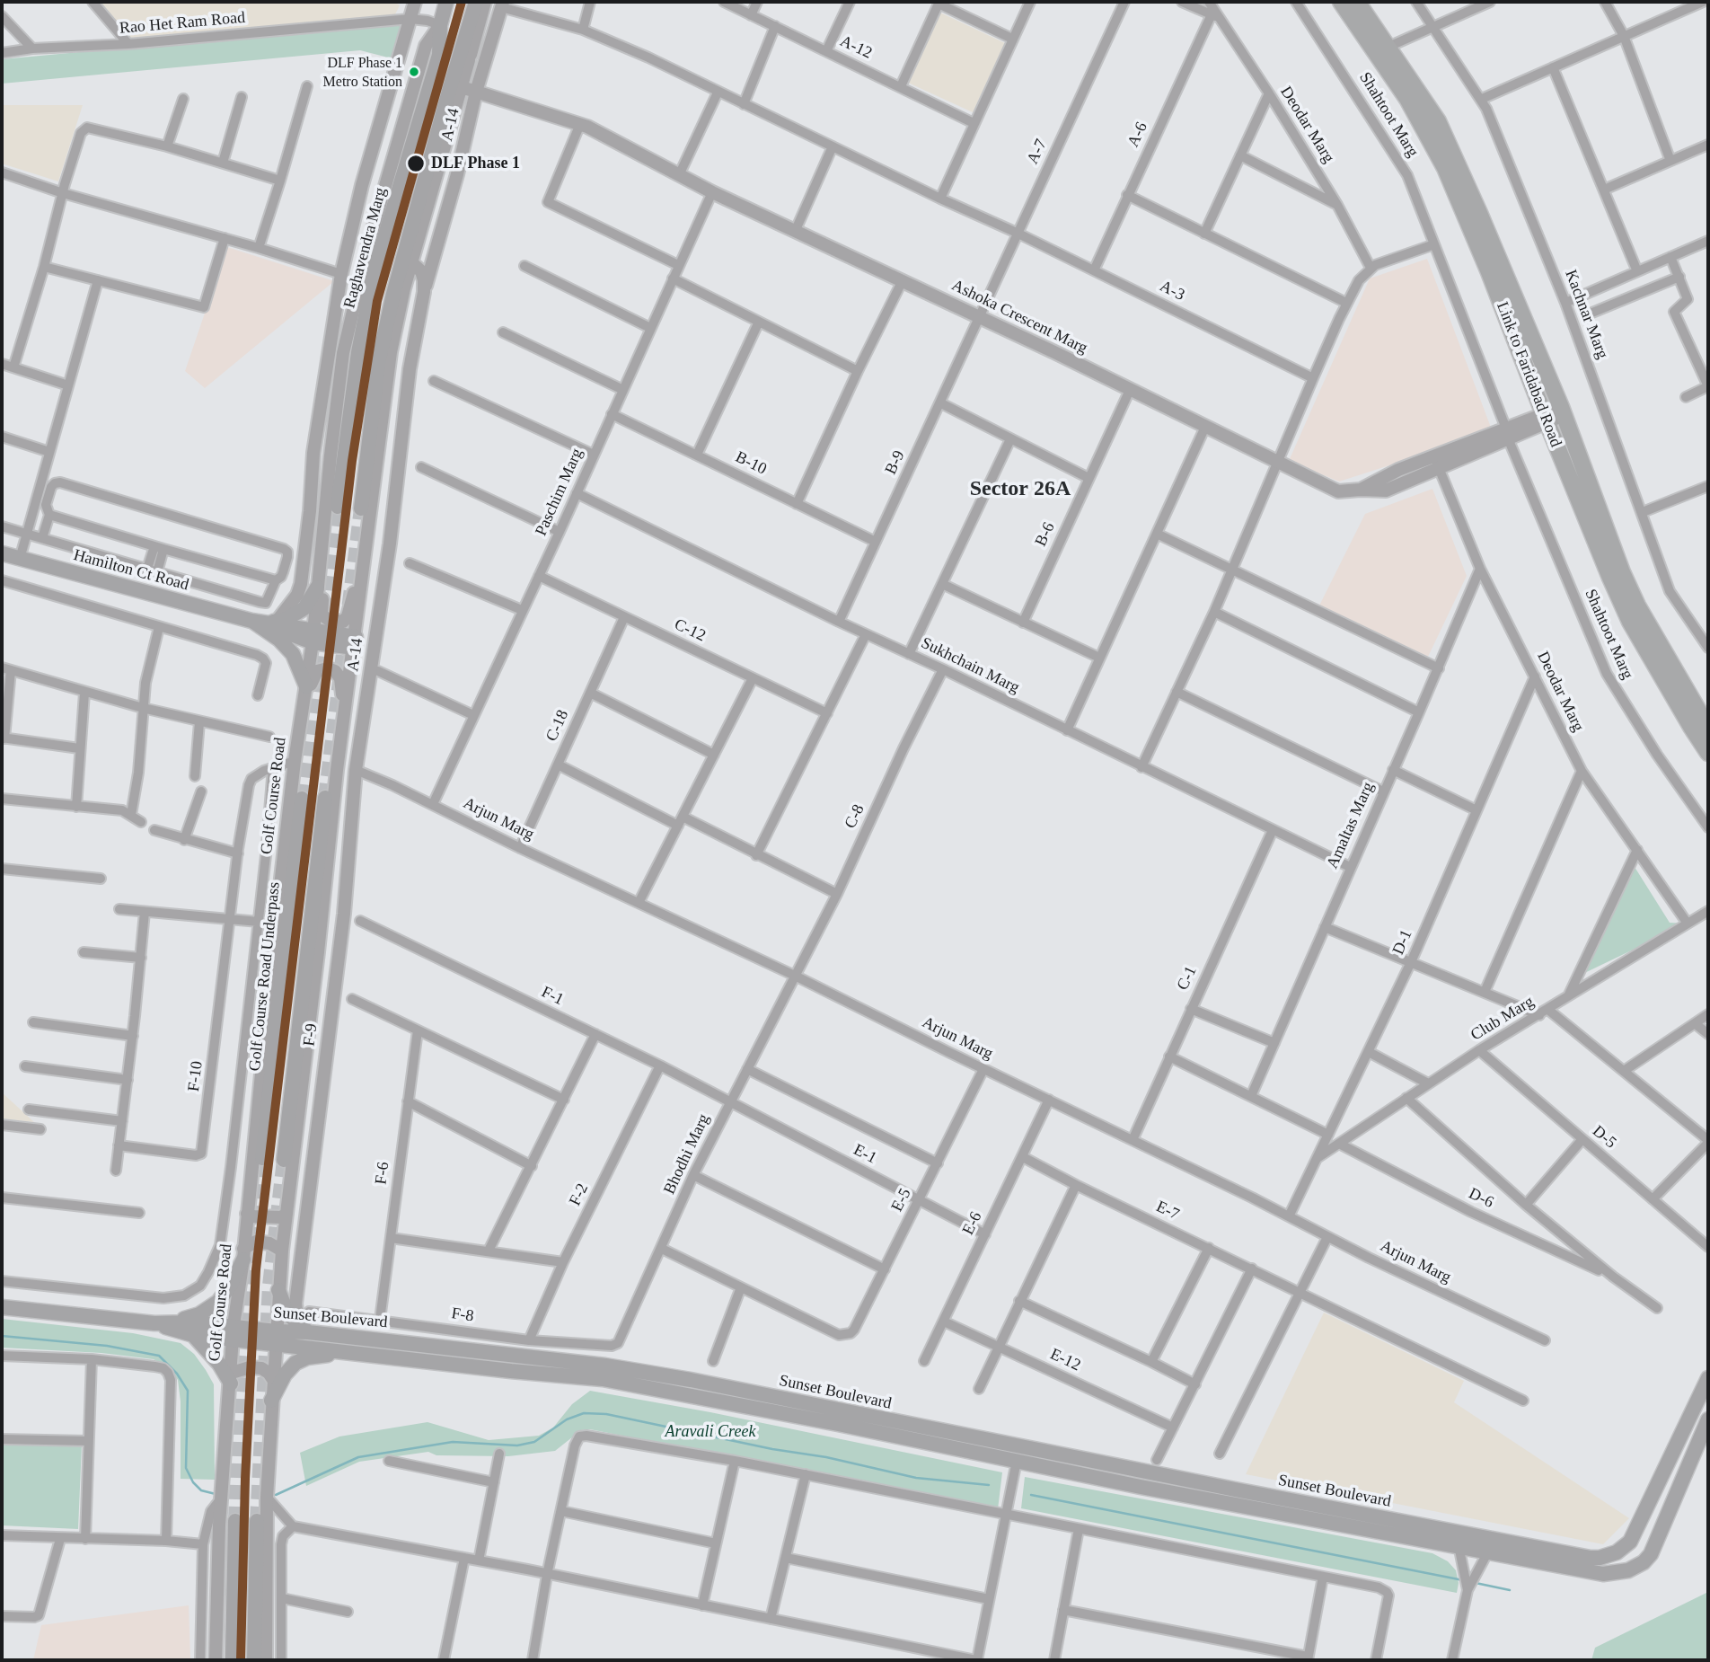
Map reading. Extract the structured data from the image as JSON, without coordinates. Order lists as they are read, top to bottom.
{
  "streets": {
    "main road": [
      "Raghavendra Marg",
      "Link to Faridabad Road",
      "Hamilton Ct Road",
      "Golf Course Road Underpass",
      "Sunset Boulevard"
    ],
    "street": [
      "Rao Het Ram Road",
      "A-12",
      "Shahtoot Marg",
      "A-14",
      "Deodar Marg",
      "A-6",
      "A-7",
      "A-3",
      "Kachnar Marg",
      "Ashoka Crescent Marg",
      "B-9",
      "B-10",
      "Paschim Marg",
      "B-6",
      "C-12",
      "Sukhchain Marg",
      "C-18",
      "Golf Course Road",
      "C-8",
      "Arjun Marg",
      "Amaltas Marg",
      "D-1",
      "C-1",
      "F-1",
      "Club Marg",
      "F-9",
      "F-10",
      "D-5",
      "Bhodhi Marg",
      "E-1",
      "F-6",
      "F-2",
      "D-6",
      "E-5",
      "E-7",
      "E-6",
      "F-8",
      "E-12"
    ]
  },
  "crossings": [
    ["Rao Het Ram Road", "Raghavendra Marg"],
    ["Rao Het Ram Road", "Golf Course Road"],
    ["Shahtoot Marg", "Ashoka Crescent Marg"],
    ["A-14", "A-3"],
    ["A-14", "Ashoka Crescent Marg"],
    ["A-14", "Arjun Marg"],
    ["A-14", "F-9"],
    ["Deodar Marg", "A-6"],
    ["Deodar Marg", "Ashoka Crescent Marg"],
    ["Deodar Marg", "Amaltas Marg"],
    ["Deodar Marg", "D-1"],
    ["Deodar Marg", "Club Marg"],
    ["A-6", "A-3"],
    ["A-7", "A-3"],
    ["A-7", "Ashoka Crescent Marg"],
    ["A-7", "B-9"],
    ["Raghavendra Marg", "Golf Course Road"],
    ["Ashoka Crescent Marg", "Link to Faridabad Road"],
    ["Ashoka Crescent Marg", "B-9"],
    ["Ashoka Crescent Marg", "Paschim Marg"],
    ["Ashoka Crescent Marg", "B-6"],
    ["B-9", "B-10"],
    ["B-9", "Sukhchain Marg"],
    ["B-10", "Paschim Marg"],
    ["Paschim Marg", "C-12"],
    ["Paschim Marg", "Sukhchain Marg"],
    ["Paschim Marg", "Arjun Marg"],
    ["Hamilton Ct Road", "Golf Course Road"],
    ["C-12", "C-18"],
    ["Sukhchain Marg", "C-8"],
    ["Sukhchain Marg", "Amaltas Marg"],
    ["Sukhchain Marg", "C-1"],
    ["C-18", "Arjun Marg"],
    ["Golf Course Road", "Sunset Boulevard"],
    ["C-8", "Arjun Marg"],
    ["C-8", "Bhodhi Marg"],
    ["Arjun Marg", "D-1"],
    ["Arjun Marg", "C-1"],
    ["Arjun Marg", "F-9"],
    ["Arjun Marg", "Bhodhi Marg"],
    ["Arjun Marg", "E-5"],
    ["Arjun Marg", "E-6"],
    ["D-1", "Club Marg"],
    ["F-1", "Bhodhi Marg"],
    ["F-1", "E-1"],
    ["F-1", "F-2"],
    ["Club Marg", "D-5"],
    ["Club Marg", "D-6"],
    ["F-9", "Sunset Boulevard"],
    ["Bhodhi Marg", "E-1"],
    ["Bhodhi Marg", "F-8"],
    ["E-1", "E-5"],
    ["E-1", "E-6"],
    ["F-6", "F-8"],
    ["F-2", "F-8"],
    ["E-7", "E-6"],
    ["E-6", "E-12"]
  ],
  "districts": ["Sector 26A"],
  "parks": ["Aravali Creek"],
  "places": ["DLF Phase 1 Metro Station", "DLF Phase 1"]
}
